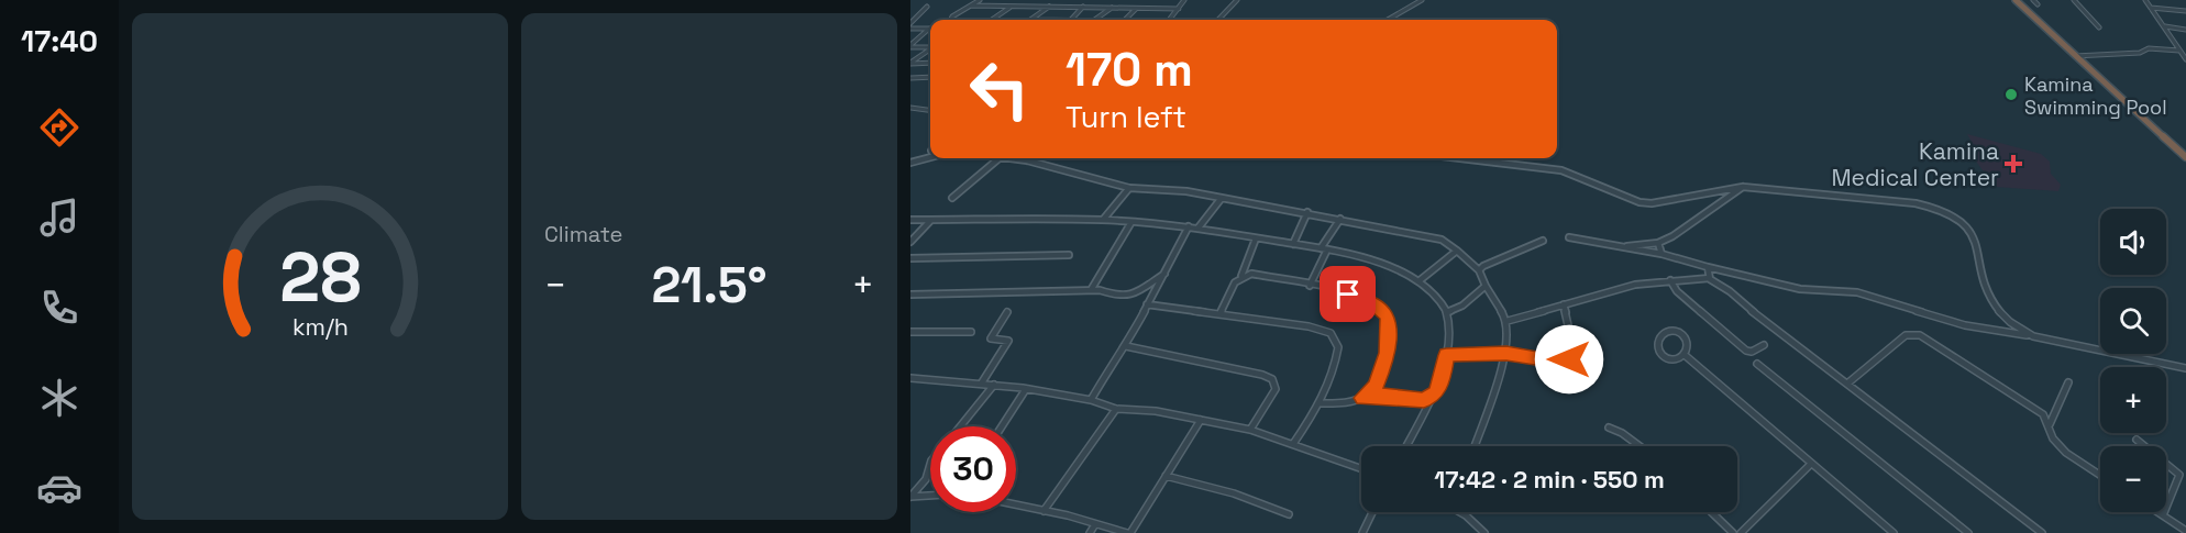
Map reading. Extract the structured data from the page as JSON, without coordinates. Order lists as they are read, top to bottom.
{
  "places": {
    "other": ["Kamina Swimming Pool"],
    "health": ["Kamina Medical Center"]
  },
  "page": {
    "tabs": "17:40",
    "tile": "Climate",
    "turn": ["170 m", "Turn left"],
    "map_buttons": ["+", "−"],
    "heat": ["−", "21.5°", "+"],
    "limit": "30",
    "trip": "17:42 · 2 min · 550 m",
    "gauge": ["28", "km/h"]
  }
}
